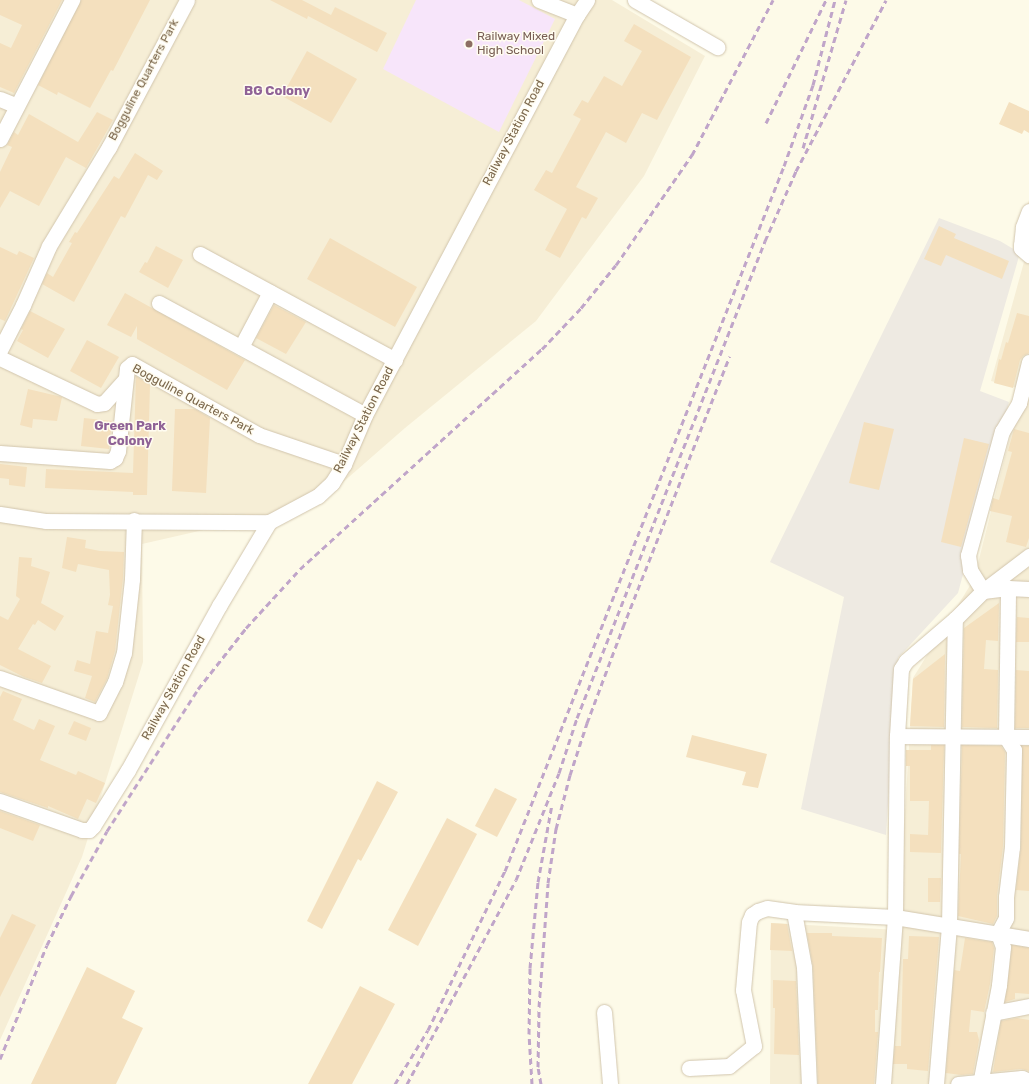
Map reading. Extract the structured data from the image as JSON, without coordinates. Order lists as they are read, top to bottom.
{
  "streets": {
    "street": ["Bogguline Quarters Park", "Railway Station Road"]
  },
  "crossings": [
    ["Bogguline Quarters Park", "Railway Station Road"]
  ],
  "districts": ["BG Colony", "Green Park Colony"],
  "places": ["Railway Mixed High School"]
}
